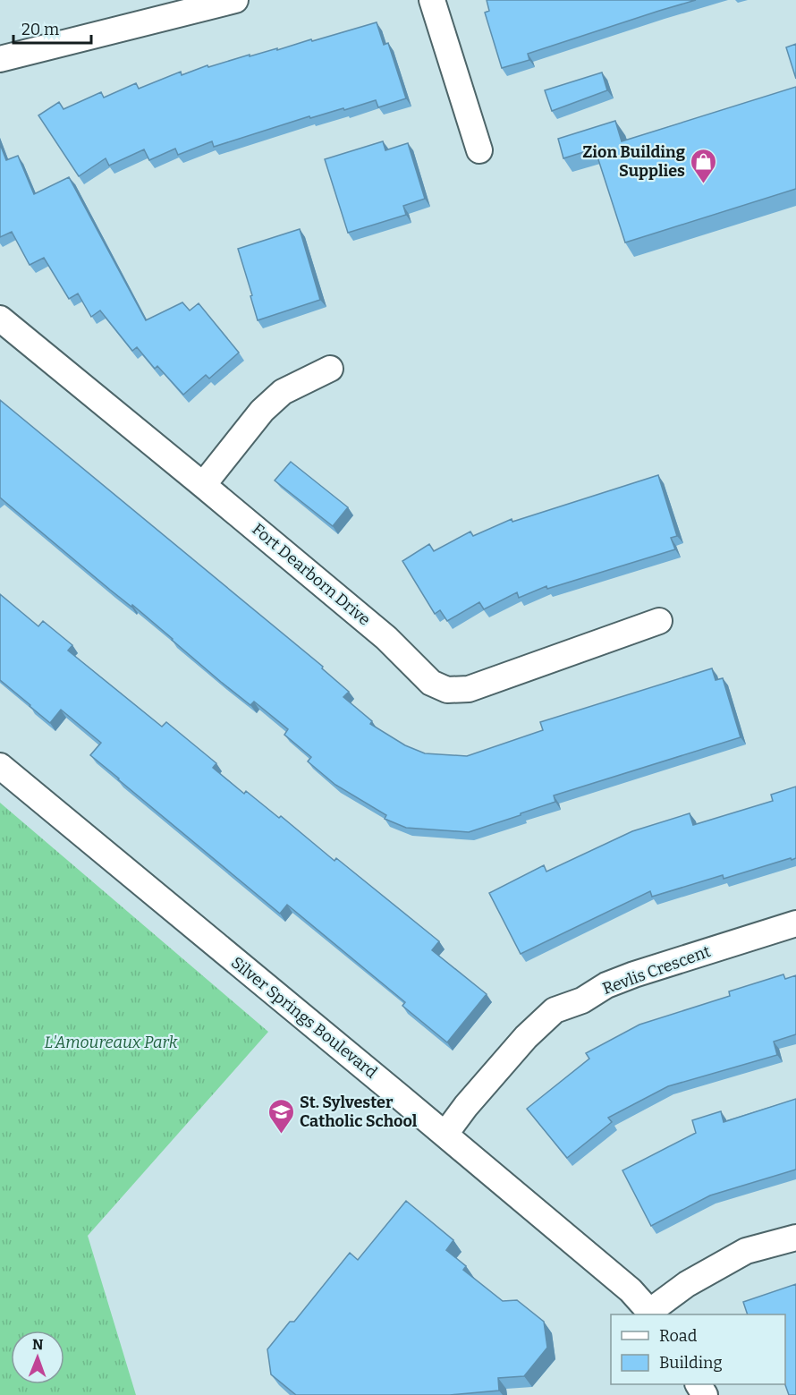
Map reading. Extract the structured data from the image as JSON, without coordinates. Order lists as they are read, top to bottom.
{
  "streets": {
    "street": ["Fort Dearborn Drive", "Revlis Crescent", "Silver Springs Boulevard"]
  },
  "crossings": [
    ["Revlis Crescent", "Silver Springs Boulevard"]
  ],
  "parks": ["L'Amoureaux Park"],
  "places": {
    "shop": ["Zion Building Supplies"],
    "school or university": ["St. Sylvester Catholic School"]
  },
  "legend": ["Road", "Building"],
  "scale_bar": "20 m",
  "north": "top"
}
